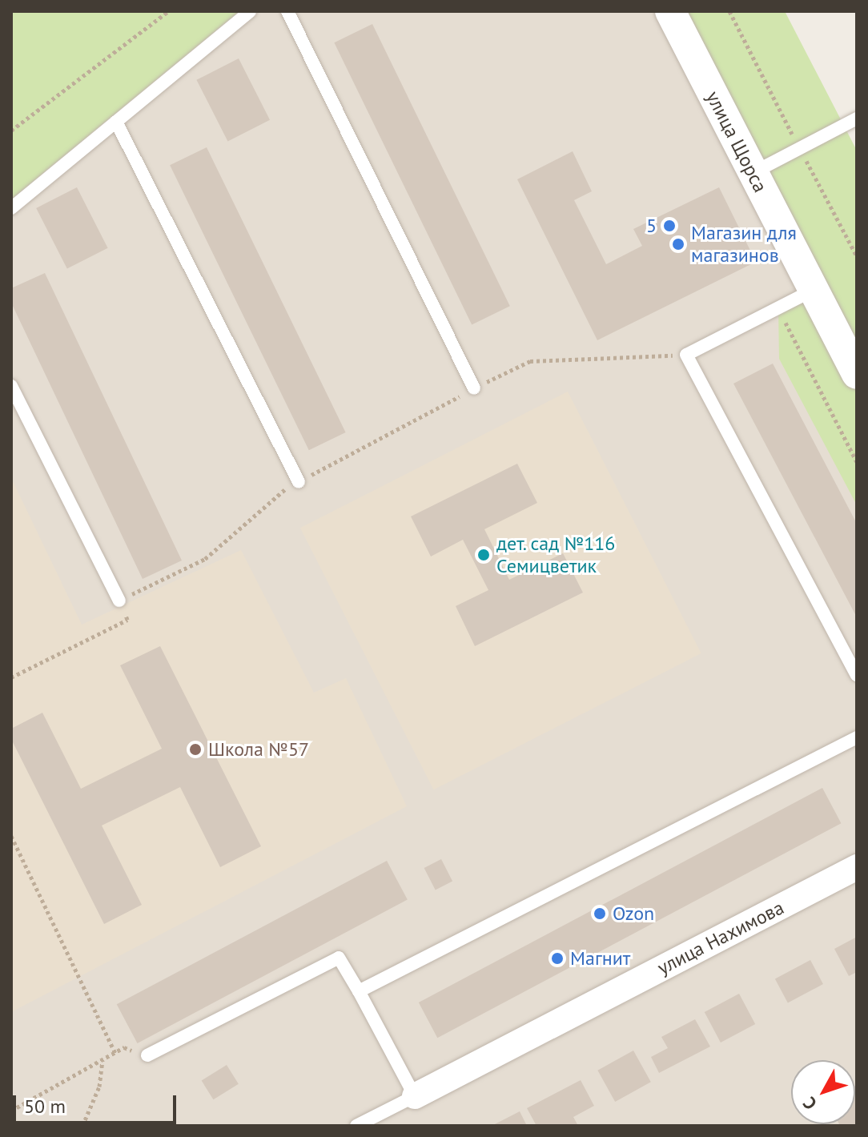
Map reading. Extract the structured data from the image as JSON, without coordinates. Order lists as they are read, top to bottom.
{
  "streets": {
    "street": ["улица Щорса", "улица Нахимова"]
  },
  "places": [
    "5",
    "Магазин для магазинов",
    "дет. сад №116 Семицветик",
    "Школа №57",
    "Ozon",
    "Магнит"
  ],
  "scale_bar": "50 m",
  "north": "bottom left"
}
